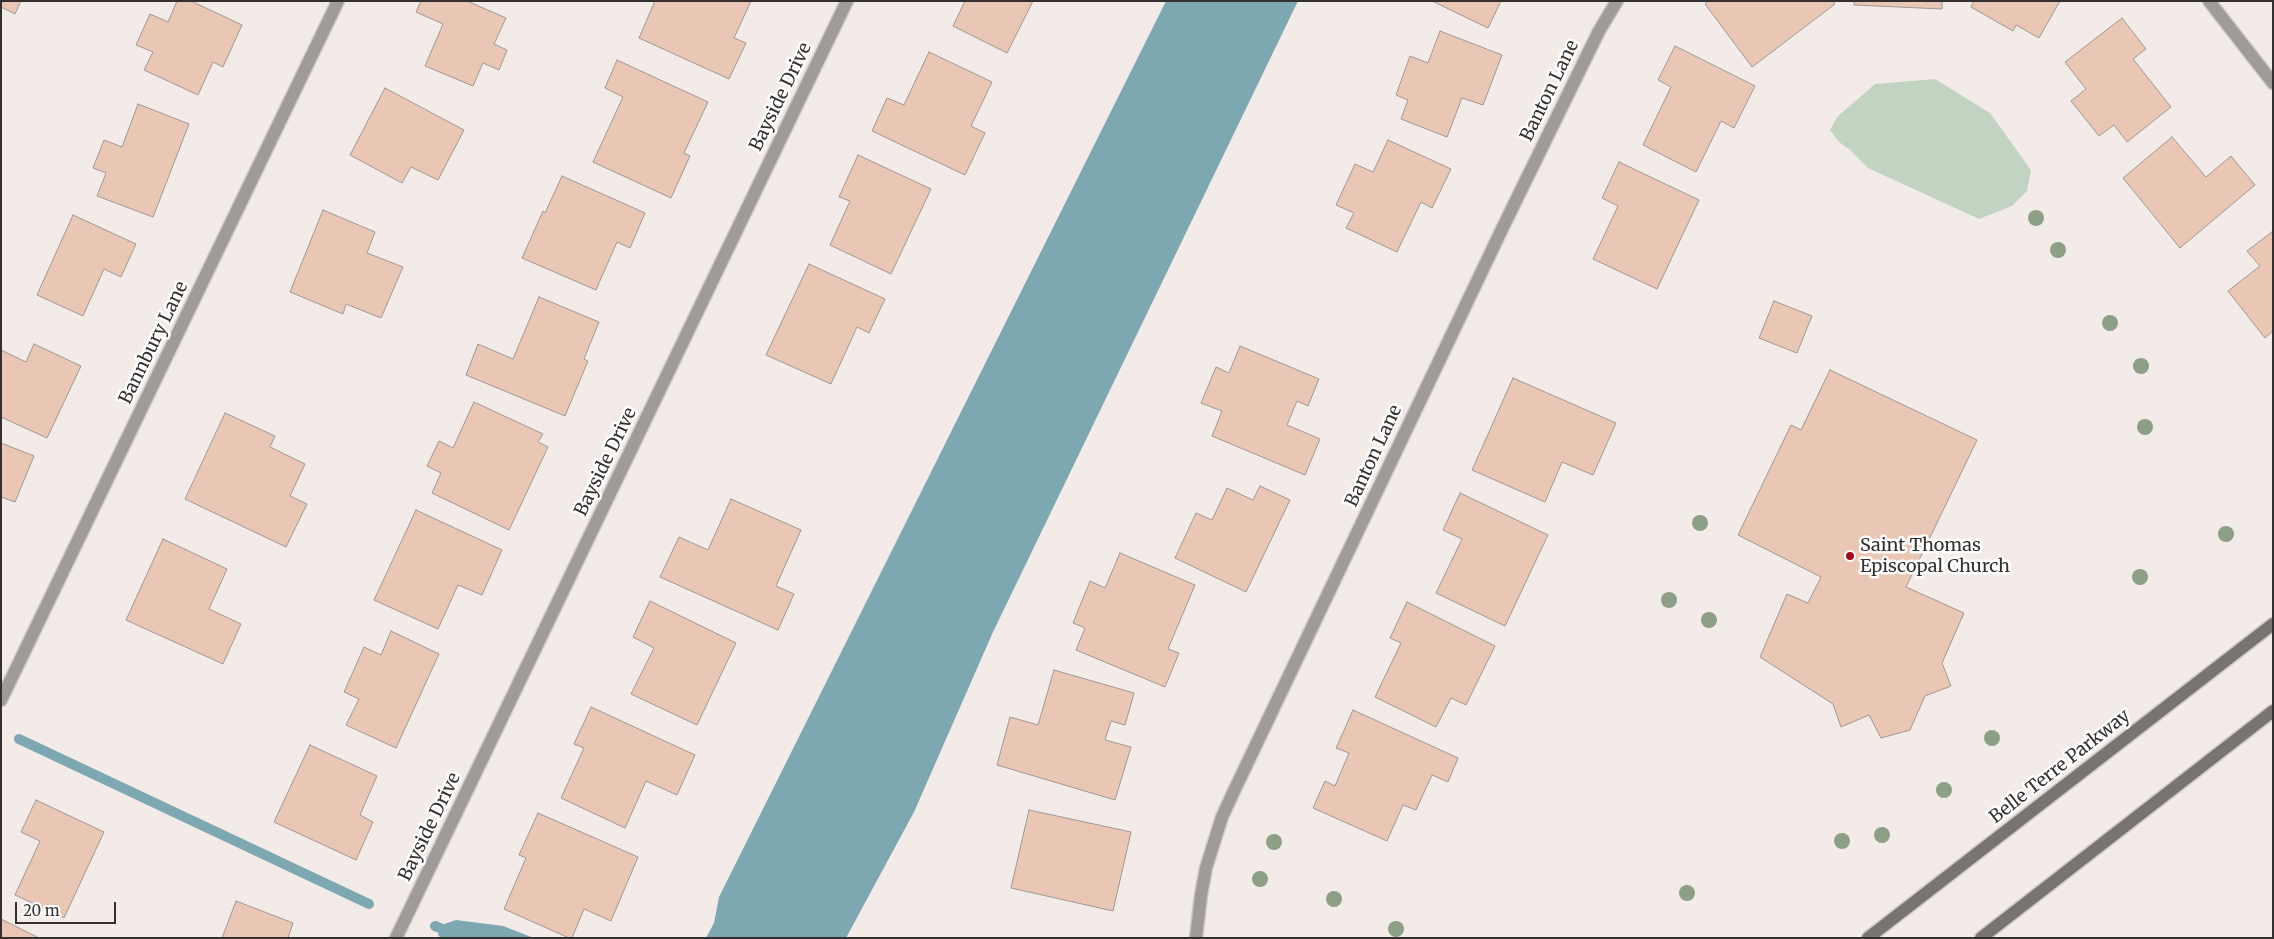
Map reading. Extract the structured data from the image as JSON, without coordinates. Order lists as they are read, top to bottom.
{
  "streets": {
    "main road": ["Belle Terre Parkway"],
    "street": ["Banton Lane", "Bayside Drive", "Bannbury Lane"]
  },
  "places": ["Saint Thomas Episcopal Church"],
  "scale_bar": "20 m"
}
